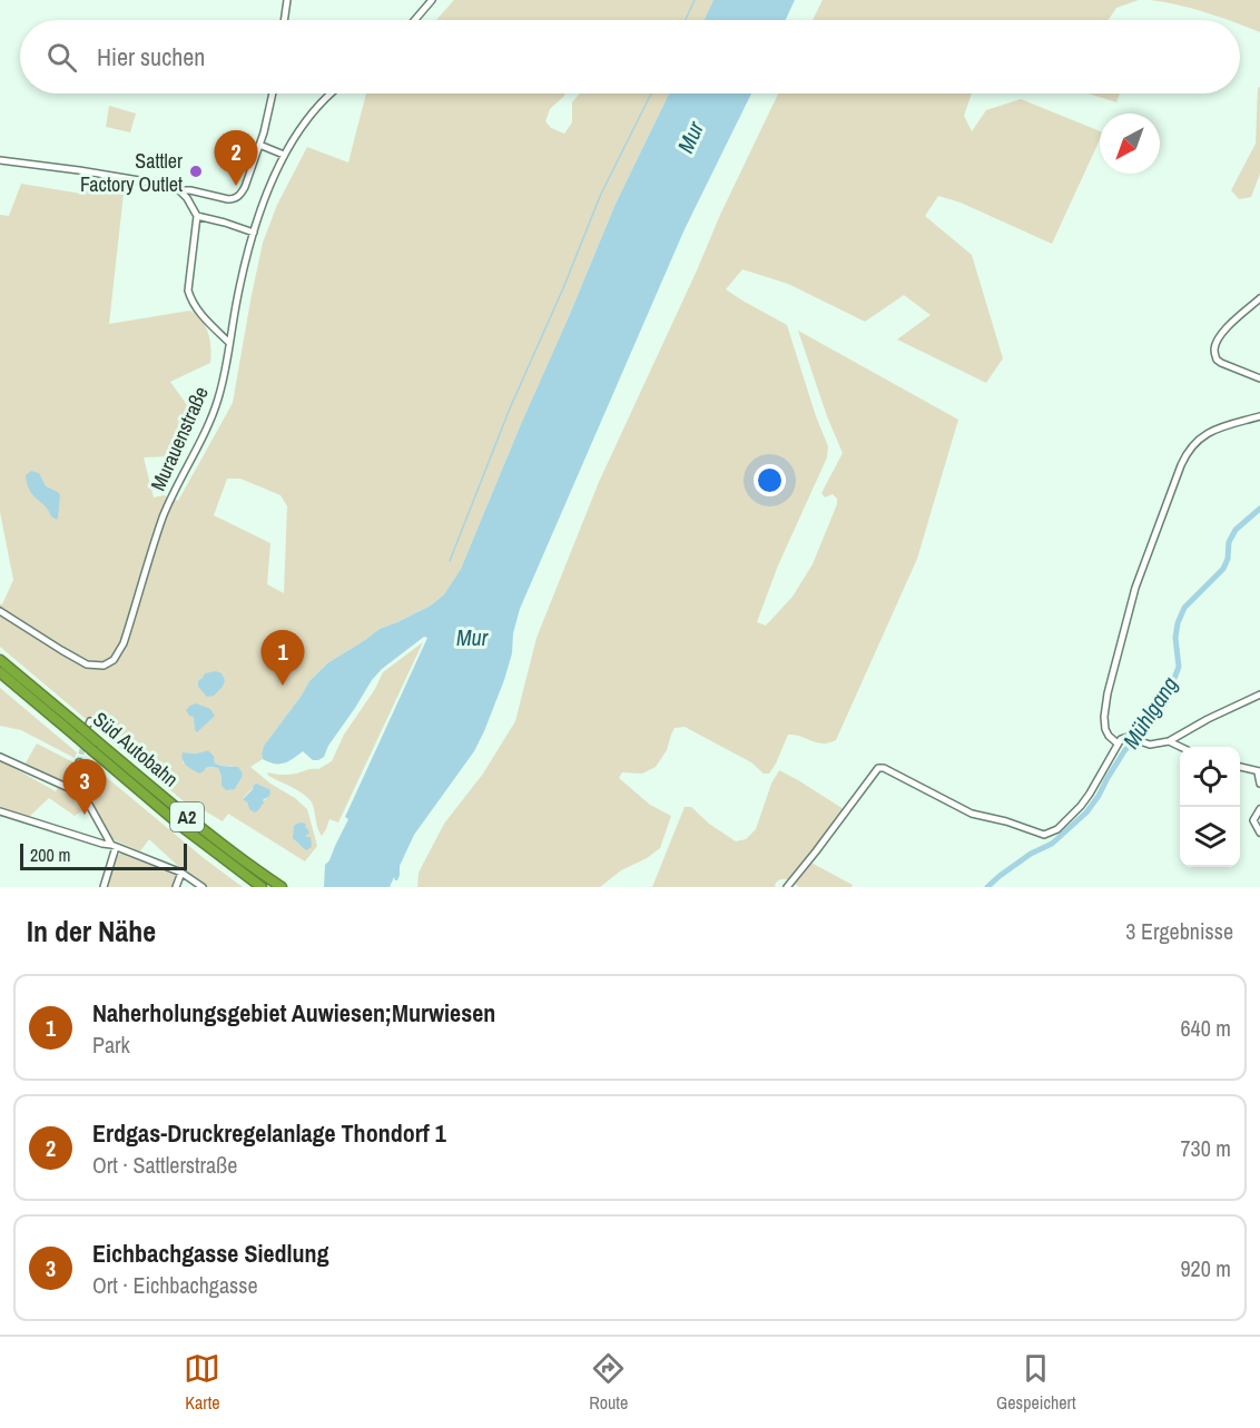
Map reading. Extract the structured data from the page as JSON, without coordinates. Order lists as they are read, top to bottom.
{
  "streets": {
    "highway": ["Süd Autobahn", "A2"],
    "street": ["Murauenstraße"]
  },
  "water": ["Mur", "Mühlgang"],
  "places": ["Sattler Factory Outlet"],
  "scale_bar": "200 m",
  "north": "bottom left",
  "page": {
    "search": "Hier suchen",
    "pins": ["2", "1", "3"],
    "scale": "200 m",
    "heading": ["In der Nähe", "3 Ergebnisse"],
    "list": [
      {
        "mark": "1",
        "name": "Naherholungsgebiet Auwiesen;Murwiesen",
        "note": "Park",
        "value": "640 m"
      },
      {
        "mark": "2",
        "name": "Erdgas-Druckregelanlage Thondorf 1",
        "note": "Ort · Sattlerstraße",
        "value": "730 m"
      },
      {
        "mark": "3",
        "name": "Eichbachgasse Siedlung",
        "note": "Ort · Eichbachgasse",
        "value": "920 m"
      }
    ],
    "nav": ["Karte", "Route", "Gespeichert"]
  }
}
